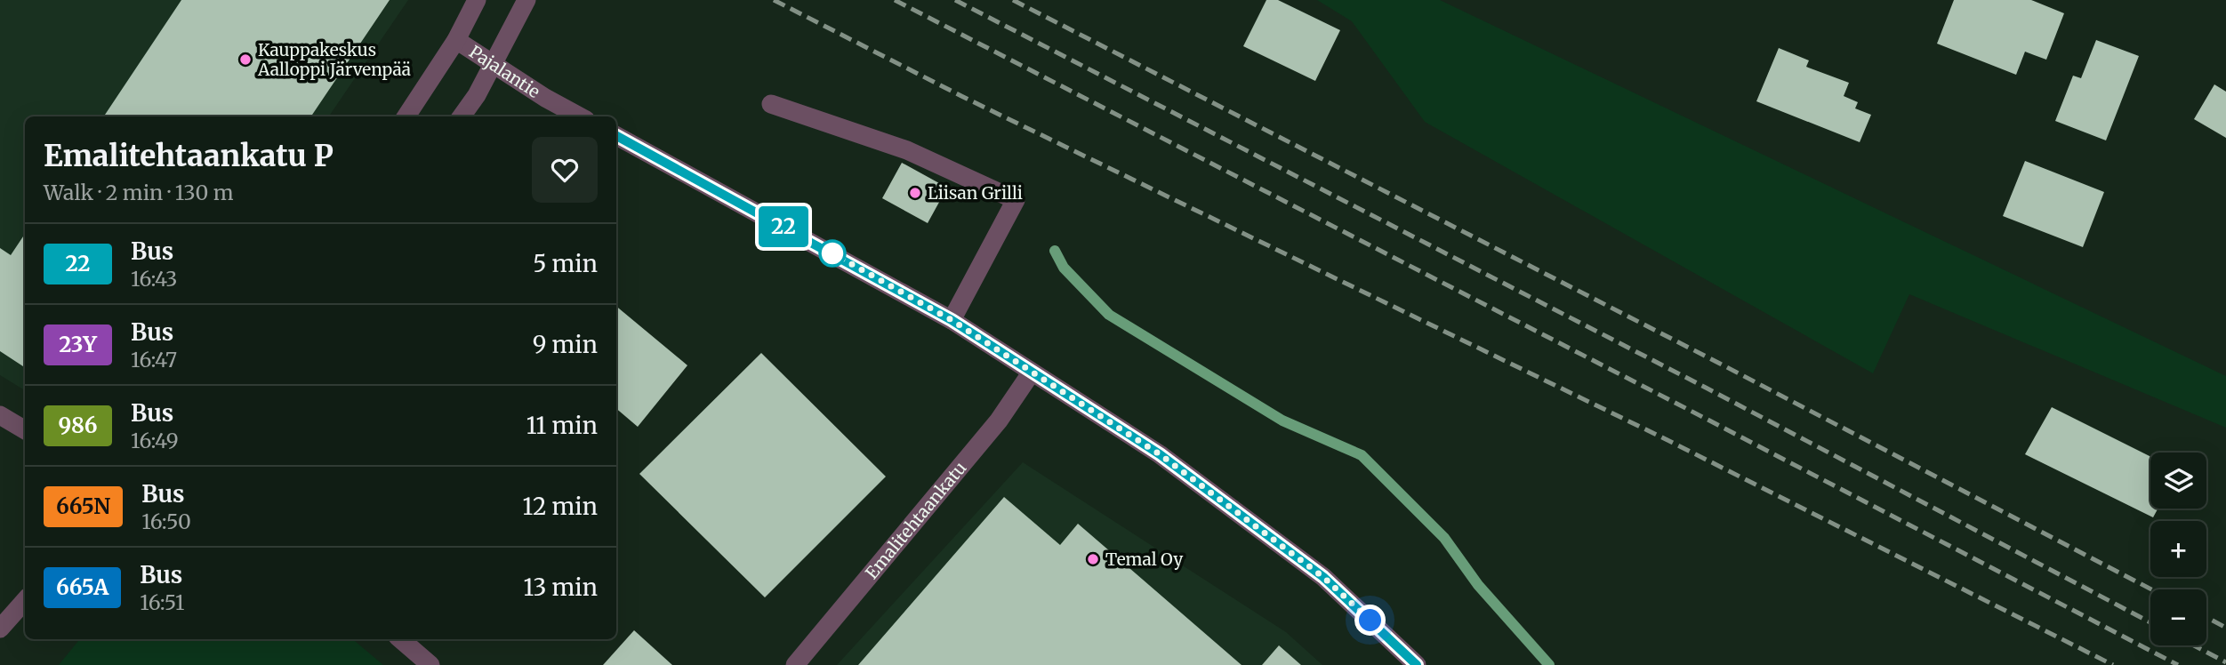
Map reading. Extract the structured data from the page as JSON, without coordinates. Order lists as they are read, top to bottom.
{
  "streets": {
    "street": ["Pajalantie", "Emalitehtaankatu"]
  },
  "places": ["Kauppakeskus Aalloppi Järvenpää", "Liisan Grilli", "Temal Oy"],
  "lines": ["bus line 22"],
  "page": {
    "on_map": "22",
    "heading": ["Emalitehtaankatu P", "Walk · 2 min · 130 m"],
    "list": [
      {
        "mark": "22",
        "name": "Bus",
        "note": "16:43",
        "value": "5 min"
      },
      {
        "mark": "23Y",
        "name": "Bus",
        "note": "16:47",
        "value": "9 min"
      },
      {
        "mark": "986",
        "name": "Bus",
        "note": "16:49",
        "value": "11 min"
      },
      {
        "mark": "665N",
        "name": "Bus",
        "note": "16:50",
        "value": "12 min"
      },
      {
        "mark": "665A",
        "name": "Bus",
        "note": "16:51",
        "value": "13 min"
      }
    ],
    "map_buttons": ["+", "−"]
  }
}
